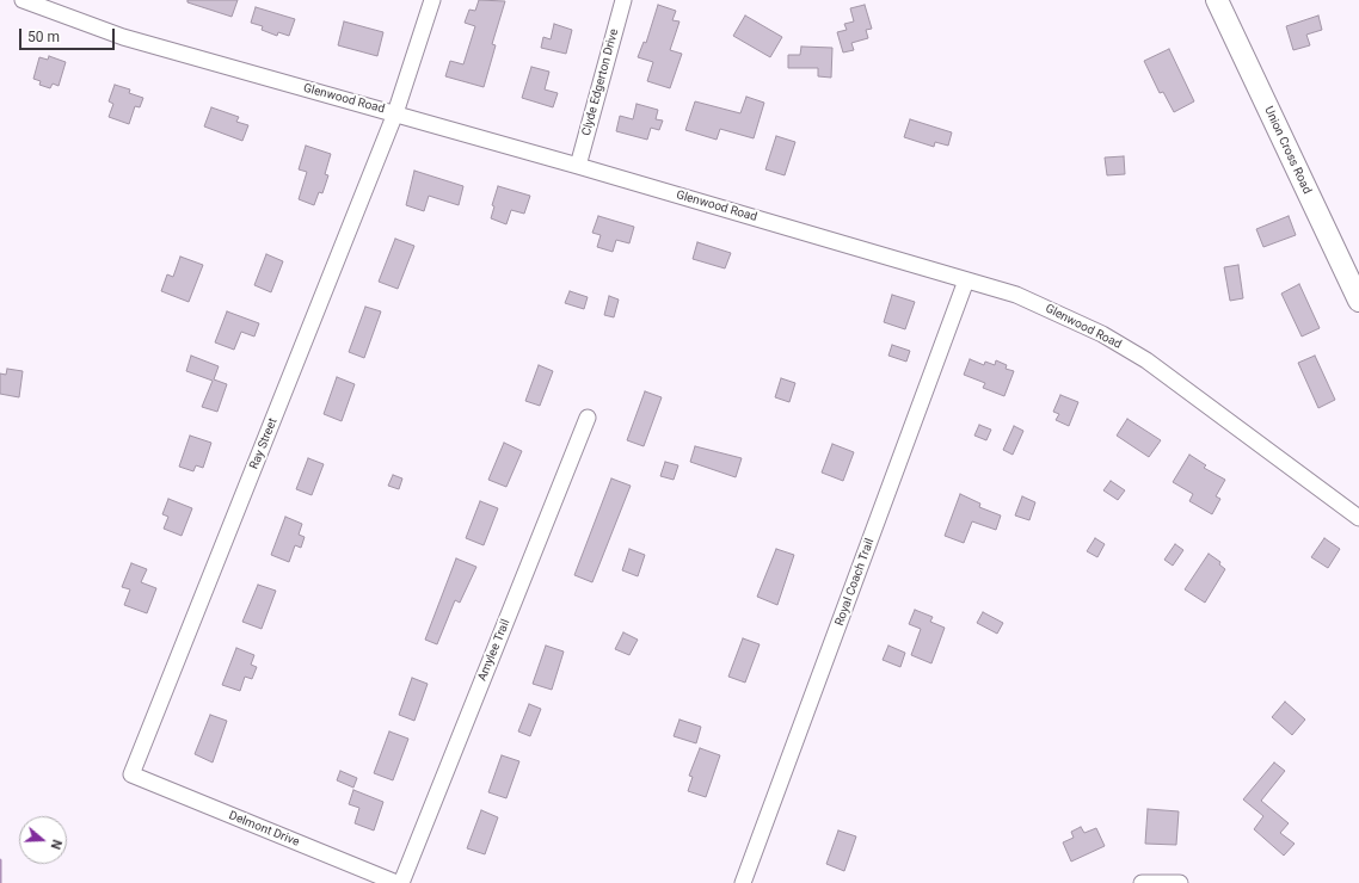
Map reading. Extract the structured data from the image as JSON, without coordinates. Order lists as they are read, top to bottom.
{
  "streets": {
    "main road": ["Union Cross Road"],
    "street": [
      "Clyde Edgerton Drive",
      "Glenwood Road",
      "Ray Street",
      "Royal Coach Trail",
      "Amylee Trail",
      "Delmont Drive"
    ]
  },
  "crossings": [
    ["Clyde Edgerton Drive", "Glenwood Road"],
    ["Glenwood Road", "Ray Street"],
    ["Glenwood Road", "Royal Coach Trail"],
    ["Ray Street", "Delmont Drive"]
  ],
  "scale_bar": "50 m",
  "north": "right"
}
